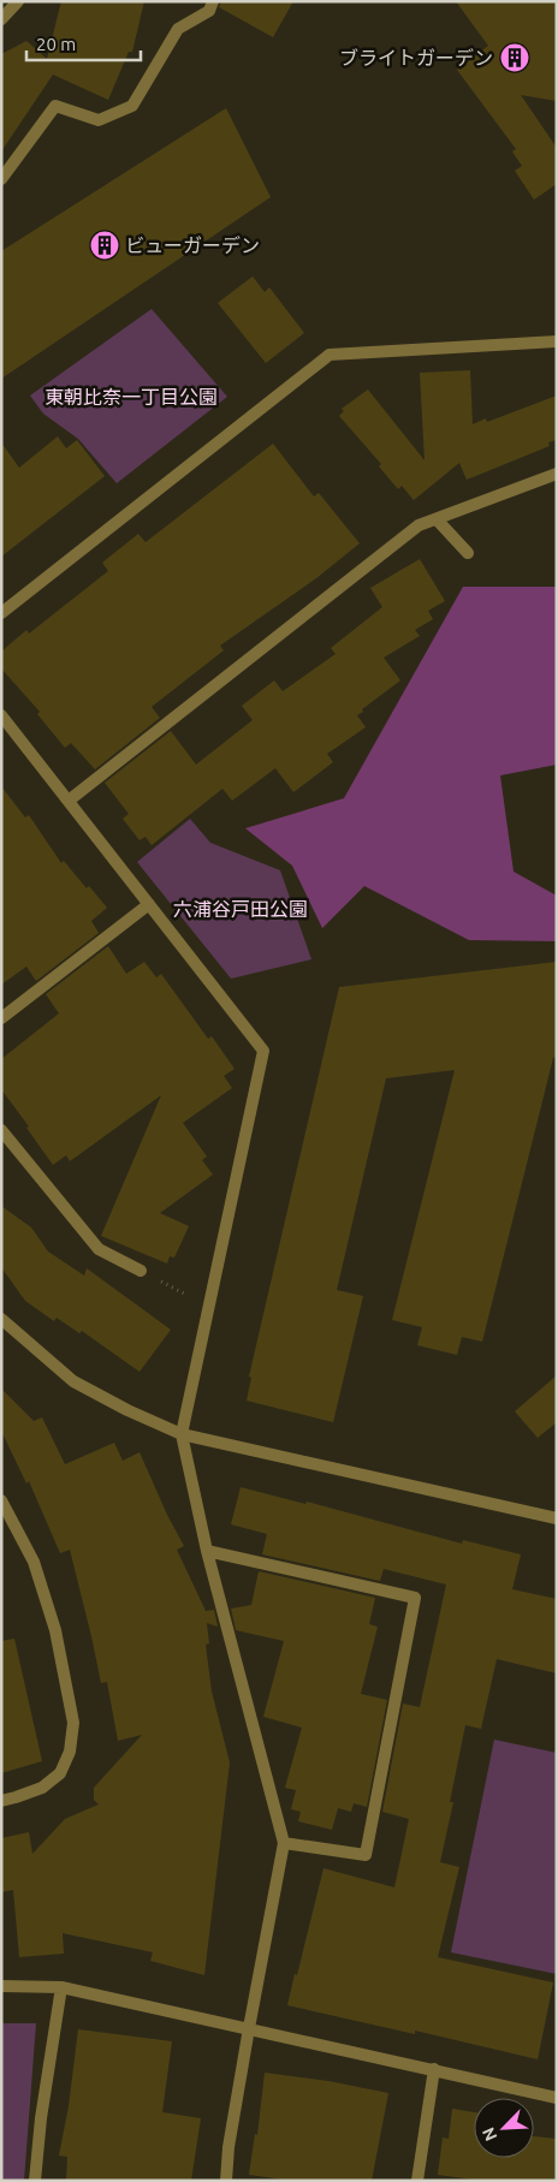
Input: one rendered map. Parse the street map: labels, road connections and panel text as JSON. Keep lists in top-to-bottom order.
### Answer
{
  "parks": ["東朝比奈一丁目公園", "六浦谷戸田公園"],
  "places": {
    "building": ["ブライトガーデン", "ビューガーデン"]
  },
  "scale_bar": "20 m",
  "north": "bottom left"
}
